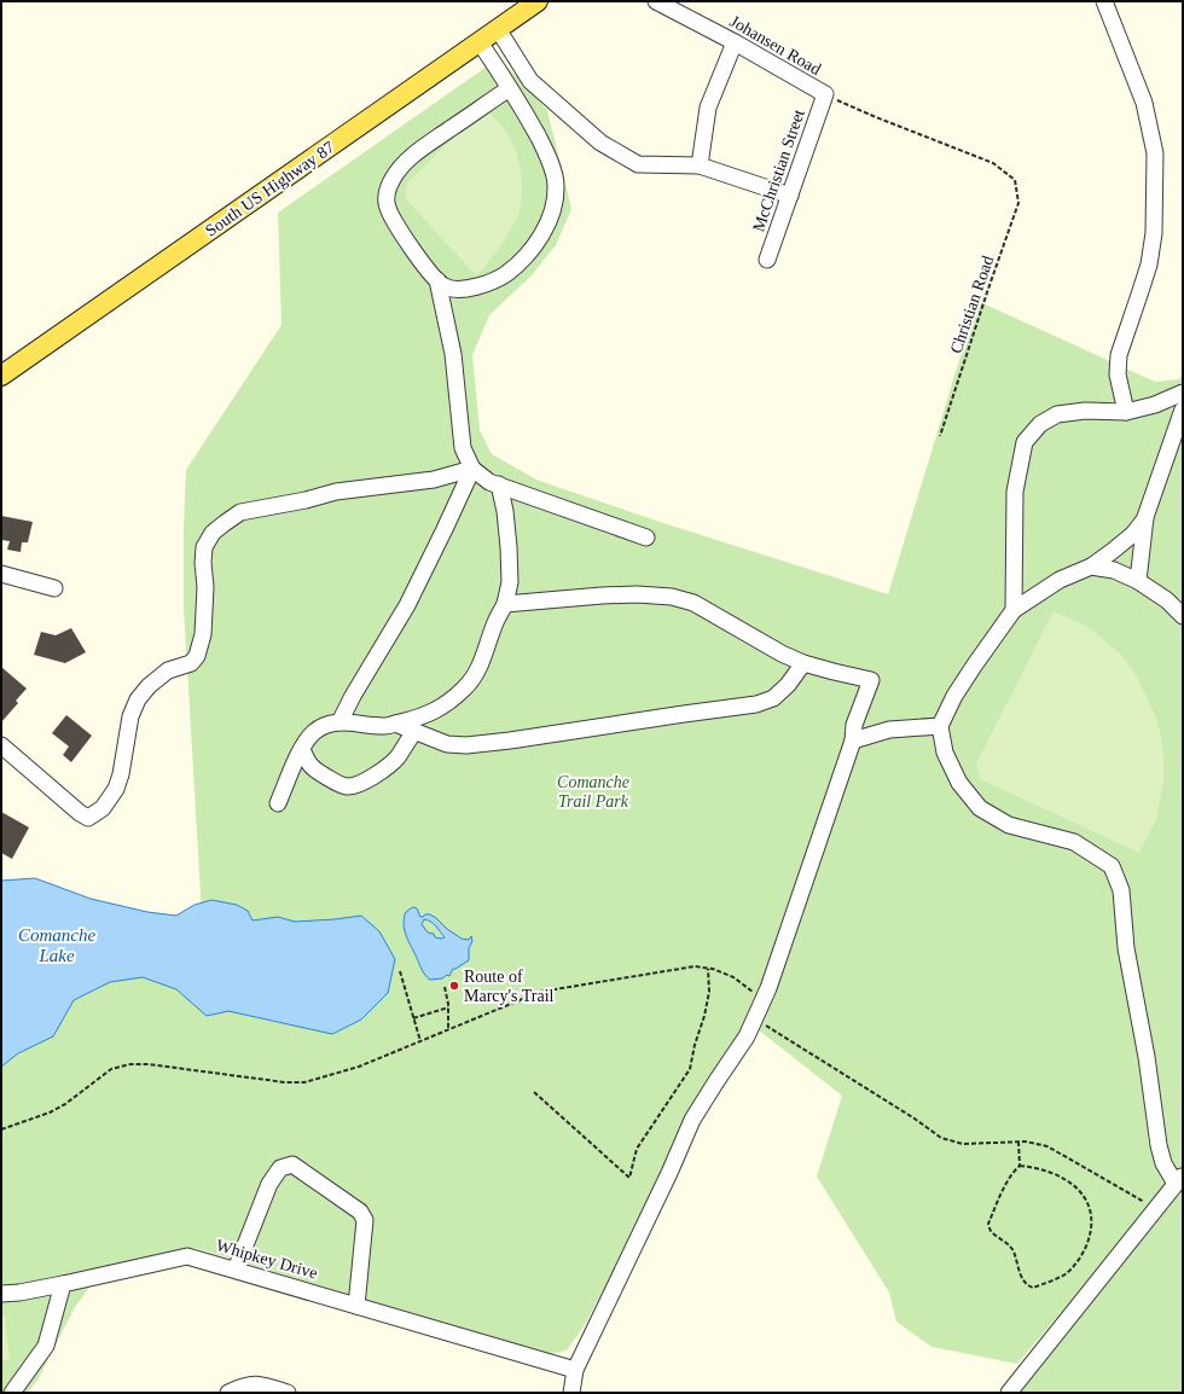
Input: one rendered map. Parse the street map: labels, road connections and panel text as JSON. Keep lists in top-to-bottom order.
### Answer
{
  "streets": {
    "main road": ["South US Highway 87"],
    "street": ["Johansen Road", "McChristian Street", "Whipkey Drive"],
    "path": ["Christian Road"]
  },
  "crossings": [
    ["Johansen Road", "McChristian Street"],
    ["Johansen Road", "Christian Road"],
    ["McChristian Street", "Christian Road"]
  ],
  "water": ["Comanche Lake"],
  "parks": ["Comanche Trail Park"],
  "places": ["Route of Marcy's Trail"]
}
